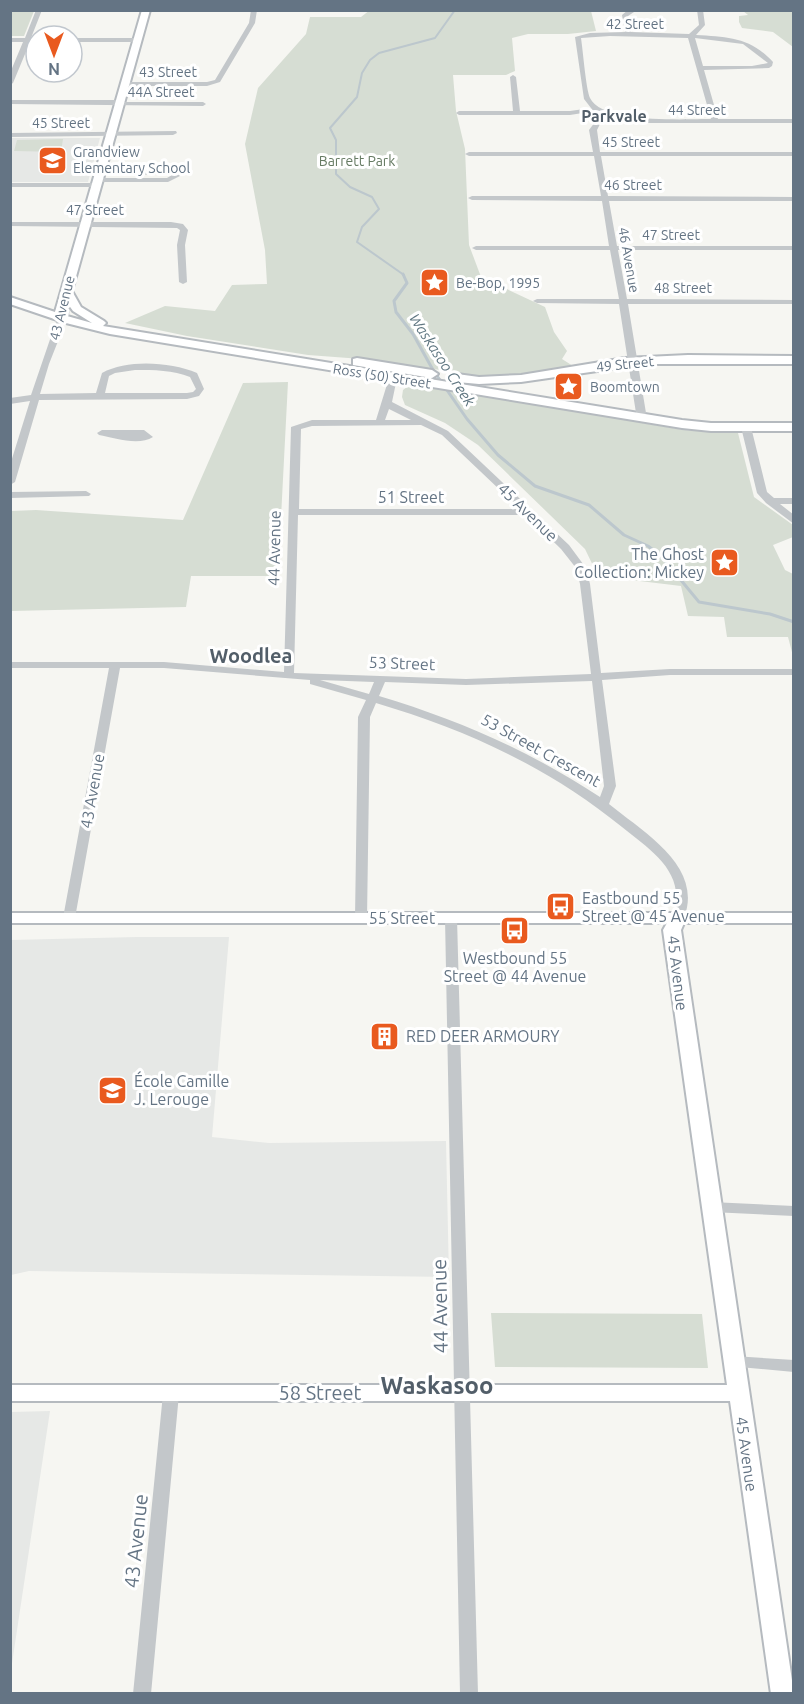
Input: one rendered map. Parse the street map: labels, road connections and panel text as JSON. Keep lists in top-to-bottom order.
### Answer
{
  "streets": {
    "street": [
      "42 Street",
      "43 Street",
      "44A Street",
      "44 Street",
      "45 Street",
      "46 Street",
      "47 Street",
      "46 Avenue",
      "48 Street",
      "43 Avenue",
      "49 Street",
      "Ross (50) Street",
      "51 Street",
      "45 Avenue",
      "44 Avenue",
      "53 Street",
      "53 Street Crescent",
      "55 Street",
      "58 Street"
    ]
  },
  "crossings": [
    ["42 Street", "44 Street"],
    ["43 Street", "43 Avenue"],
    ["44A Street", "43 Avenue"],
    ["44 Street", "46 Avenue"],
    ["45 Street", "46 Avenue"],
    ["45 Street", "43 Avenue"],
    ["46 Street", "46 Avenue"],
    ["47 Street", "46 Avenue"],
    ["47 Street", "43 Avenue"],
    ["46 Avenue", "48 Street"],
    ["46 Avenue", "49 Street"],
    ["46 Avenue", "Ross (50) Street"],
    ["43 Avenue", "Ross (50) Street"],
    ["43 Avenue", "53 Street"],
    ["43 Avenue", "55 Street"],
    ["43 Avenue", "58 Street"],
    ["49 Street", "Ross (50) Street"],
    ["51 Street", "45 Avenue"],
    ["51 Street", "44 Avenue"],
    ["45 Avenue", "53 Street"],
    ["45 Avenue", "53 Street Crescent"],
    ["45 Avenue", "55 Street"],
    ["45 Avenue", "58 Street"],
    ["44 Avenue", "53 Street"],
    ["44 Avenue", "53 Street Crescent"],
    ["44 Avenue", "55 Street"],
    ["44 Avenue", "58 Street"],
    ["53 Street", "53 Street Crescent"]
  ],
  "districts": ["Parkvale", "Woodlea", "Waskasoo"],
  "water": ["Waskasoo Creek"],
  "parks": ["Barrett Park"],
  "places": {
    "school or university": ["Grandview Elementary School", "École Camille J. Lerouge"],
    "place": ["Be-Bop, 1995", "Boomtown", "The Ghost Collection: Mickey"],
    "bus stop": ["Eastbound 55 Street @ 45 Avenue", "Westbound 55 Street @ 44 Avenue"],
    "building": ["RED DEER ARMOURY"]
  },
  "north": "bottom"
}
